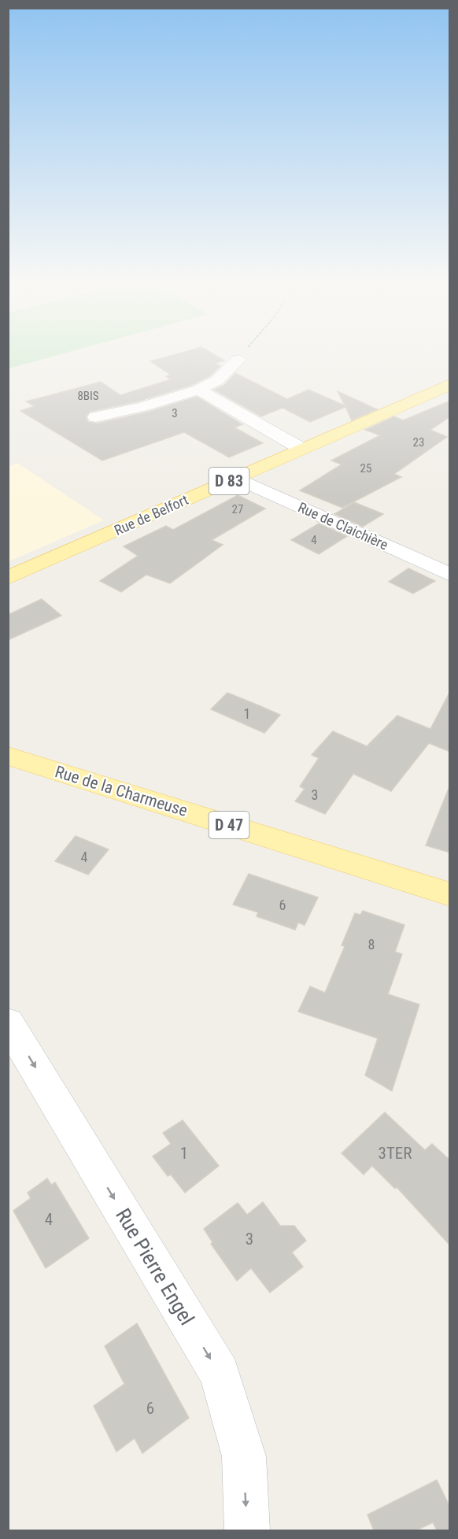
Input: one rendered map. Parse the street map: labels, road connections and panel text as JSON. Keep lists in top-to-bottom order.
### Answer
{
  "streets": {
    "main road": [
      "D 83",
      "Rue de Belfort",
      "Rue de la Charmeuse",
      "D 47"
    ],
    "street": ["Rue de Claichière", "Rue Pierre Engel"]
  },
  "crossings": [
    ["Rue de Belfort", "Rue de Claichière"]
  ],
  "one_way": ["Rue Pierre Engel"],
  "house_numbers": [
    "8BIS",
    "3",
    "23",
    "25",
    "27",
    "4",
    "1",
    "3",
    "4",
    "6",
    "8",
    "1",
    "3TER",
    "4",
    "3",
    "6"
  ]
}
